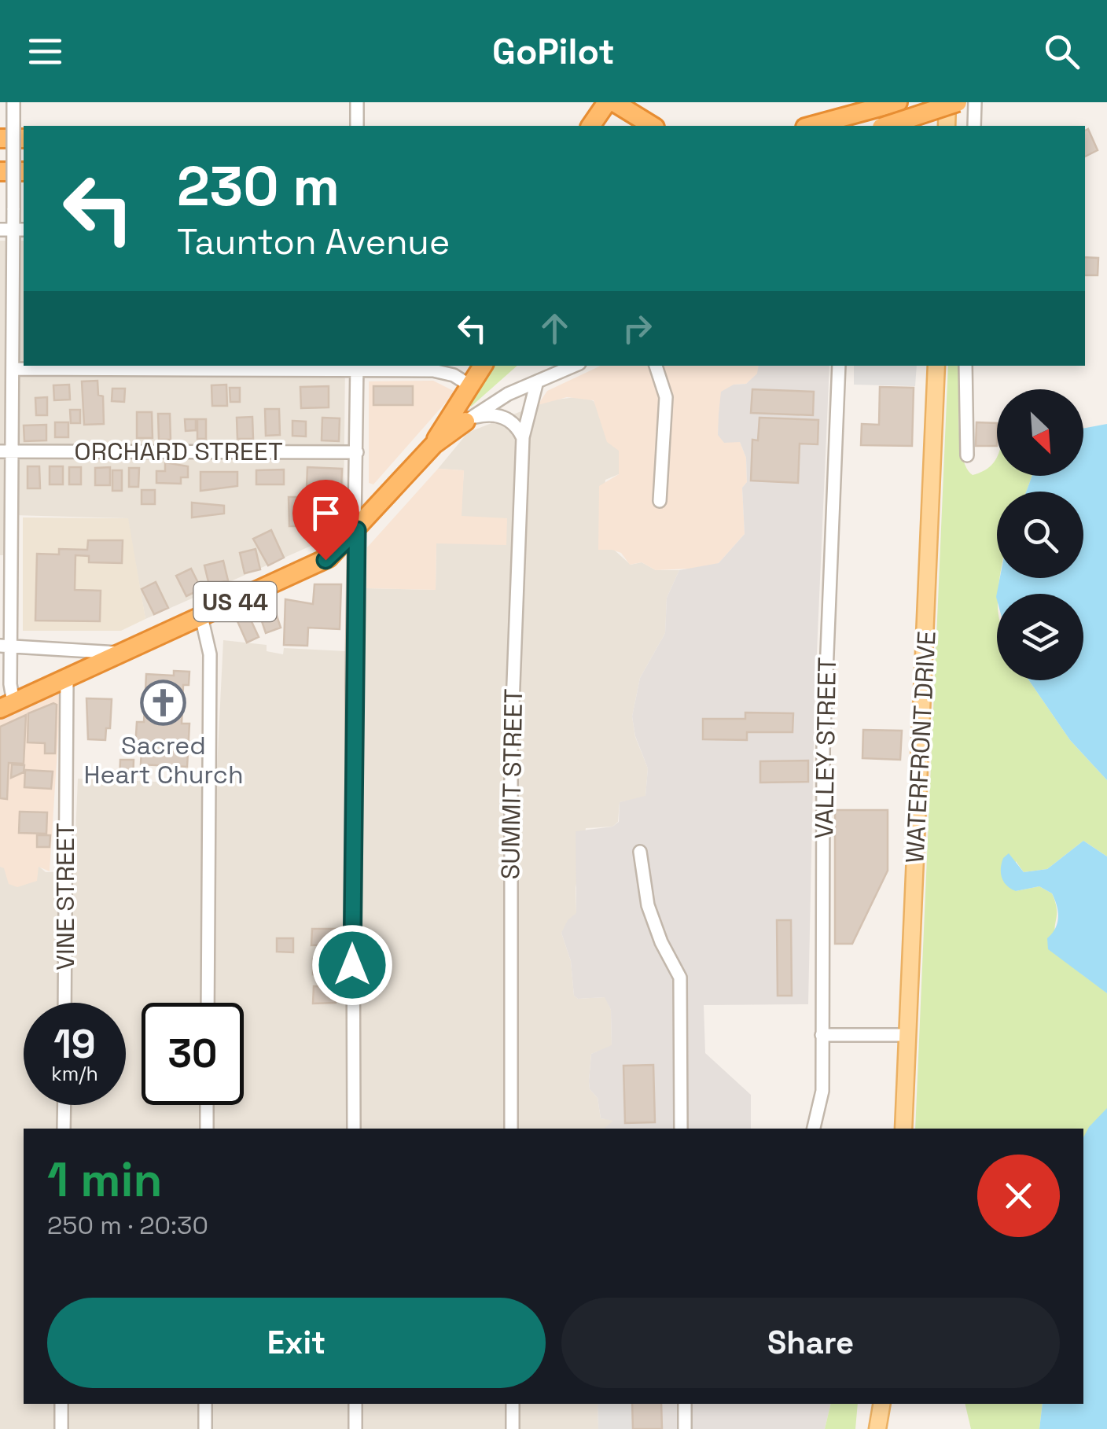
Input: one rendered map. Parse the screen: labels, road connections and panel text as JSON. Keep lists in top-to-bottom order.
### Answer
{
  "streets": {
    "highway": ["US 44"],
    "main road": ["WATERFRONT DRIVE"],
    "street": [
      "ORCHARD STREET",
      "VALLEY STREET",
      "SUMMIT STREET",
      "VINE STREET"
    ]
  },
  "crossings": [
    ["US 44", "VINE STREET"]
  ],
  "places": {
    "church": ["Sacred Heart Church"]
  },
  "north": "bottom right",
  "page": {
    "header": "GoPilot",
    "turn": ["230 m", "Taunton Avenue"],
    "speed": "19 km/h",
    "limit": "30",
    "heading": ["1 min", "250 m · 20:30"],
    "buttons": ["Exit", "Share"]
  }
}
